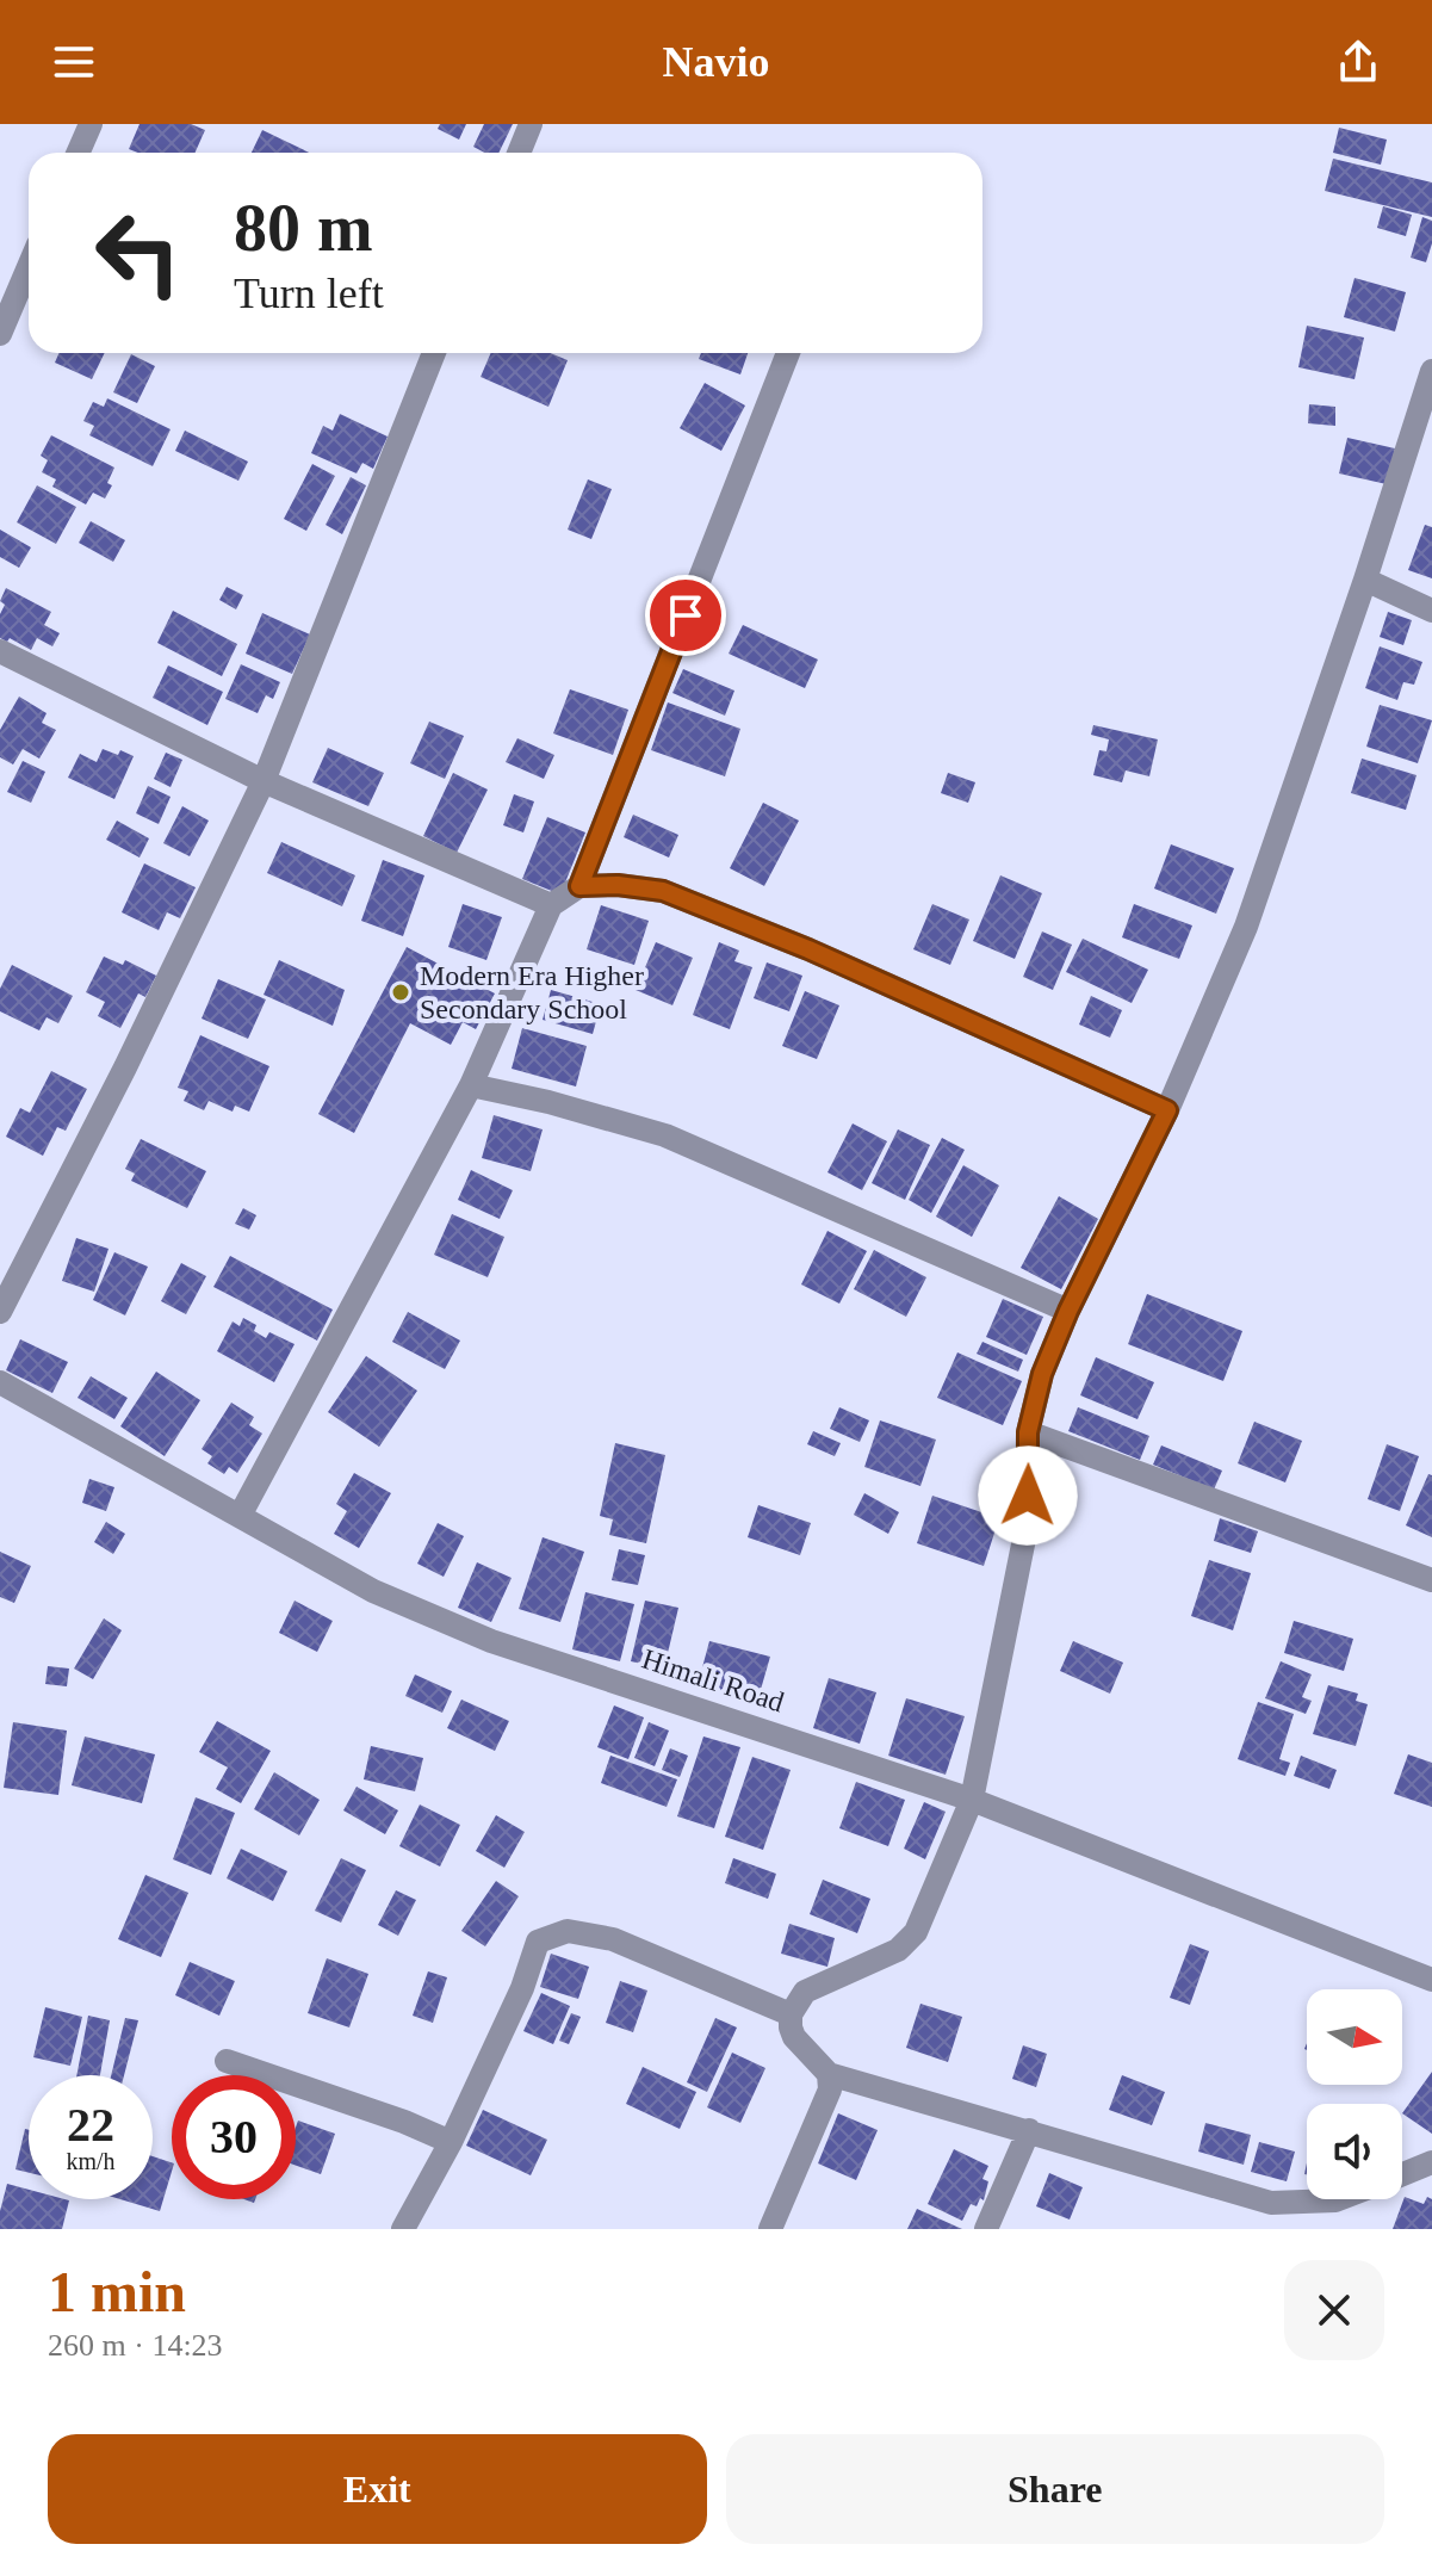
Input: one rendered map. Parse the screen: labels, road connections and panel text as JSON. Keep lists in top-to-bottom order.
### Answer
{
  "streets": {
    "street": ["Himali Road"]
  },
  "places": ["Modern Era Higher Secondary School"],
  "north": "right",
  "page": {
    "header": "Navio",
    "turn": ["80 m", "Turn left"],
    "speed": "22 km/h",
    "limit": "30",
    "heading": ["1 min", "260 m · 14:23"],
    "buttons": ["Exit", "Share"]
  }
}
